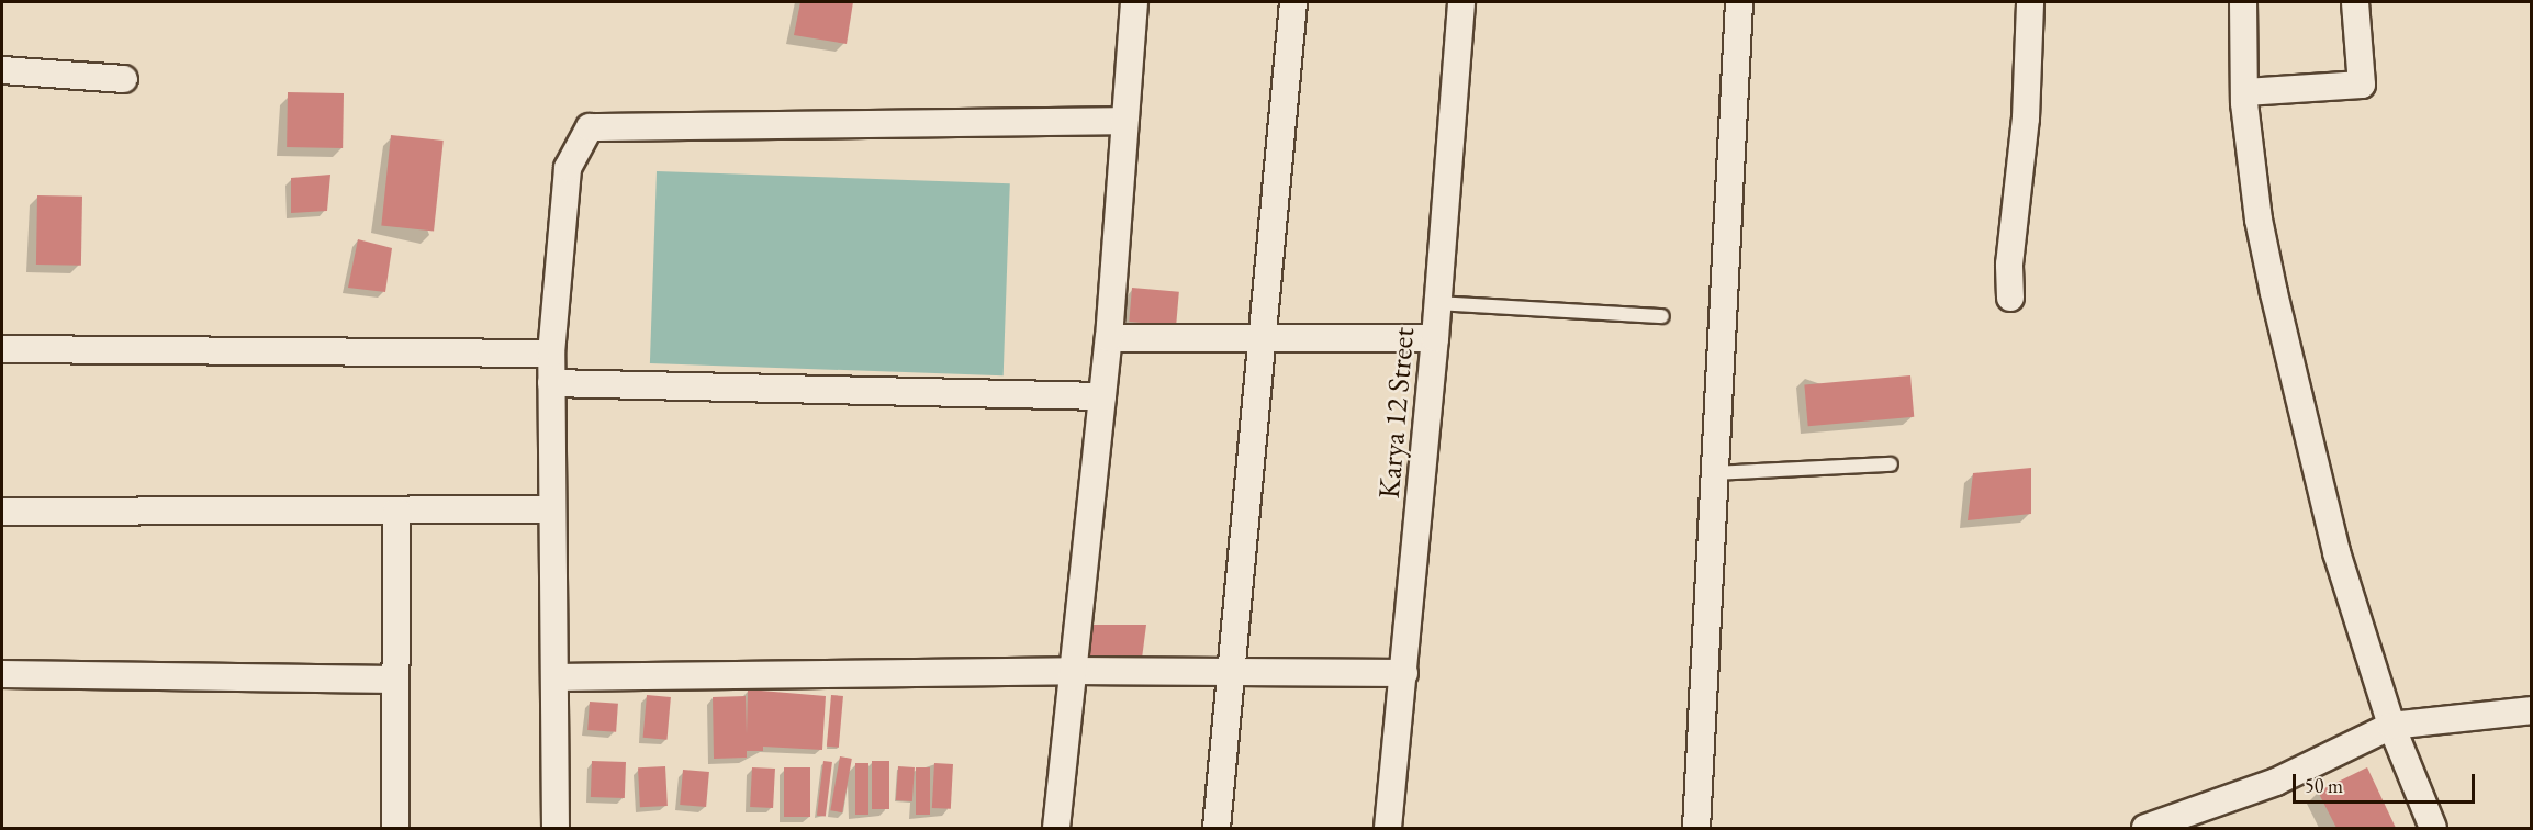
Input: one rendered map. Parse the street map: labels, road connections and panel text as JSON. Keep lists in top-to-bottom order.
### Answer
{
  "streets": {
    "street": ["Karya 12 Street"]
  },
  "scale_bar": "50 m"
}
